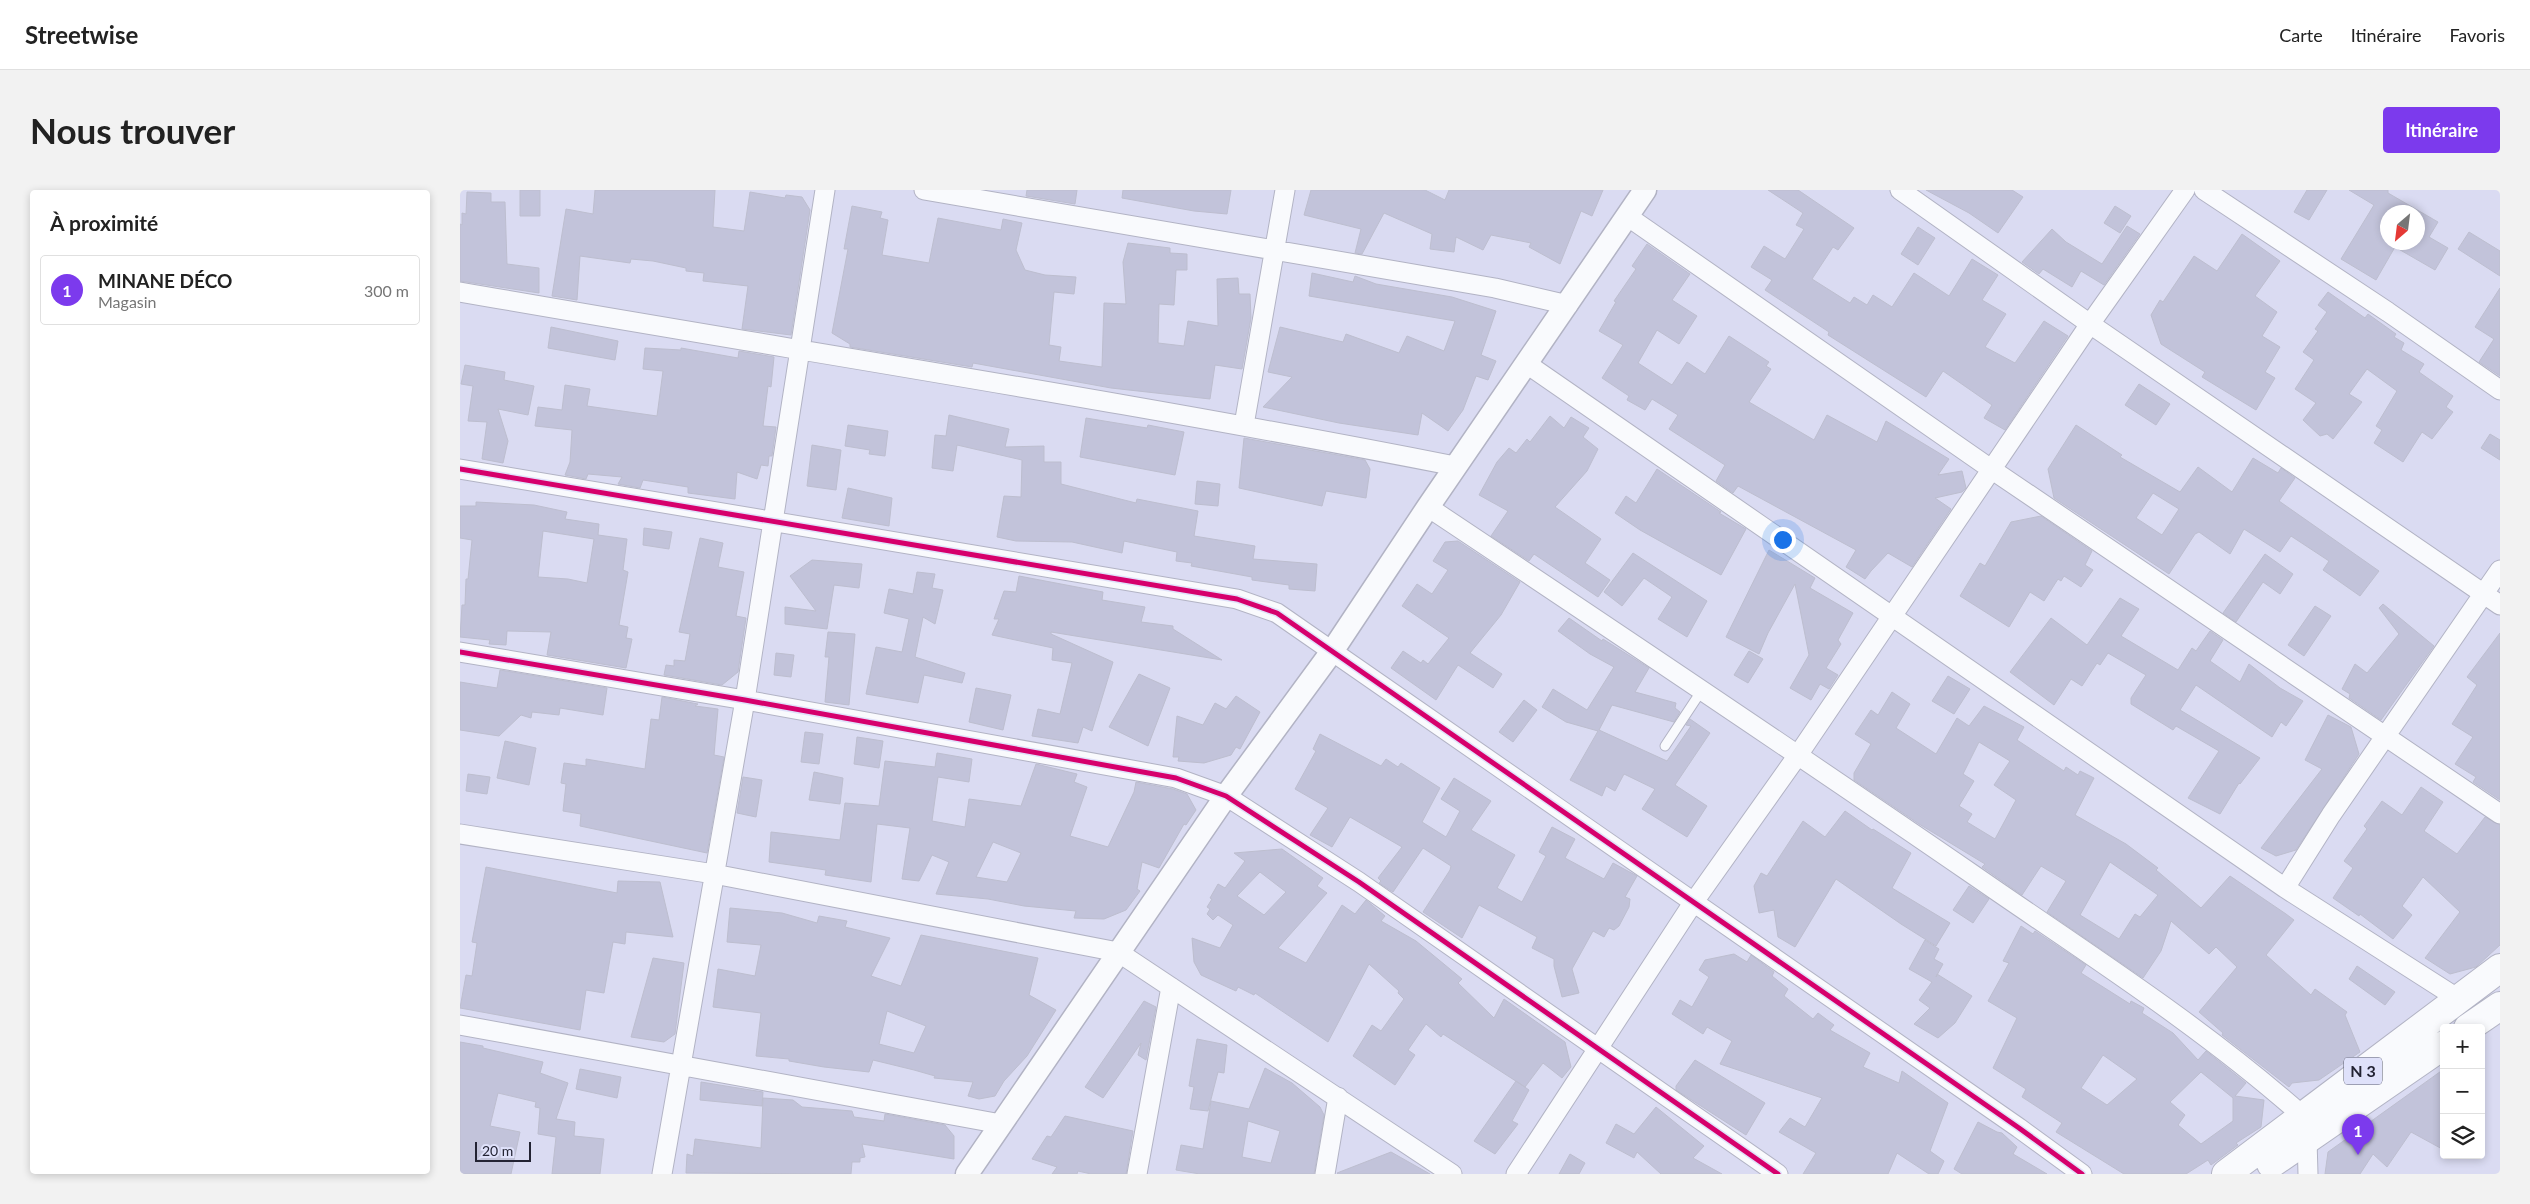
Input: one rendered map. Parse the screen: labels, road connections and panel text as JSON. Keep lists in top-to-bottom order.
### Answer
{
  "streets": {
    "main road": ["N 3"]
  },
  "scale_bar": "20 m",
  "north": "bottom left",
  "page": {
    "header": "Streetwise",
    "nav": ["Carte", "Itinéraire", "Favoris"],
    "buttons": "Itinéraire",
    "title": "Nous trouver",
    "heading": "À proximité",
    "list": [
      {
        "mark": "1",
        "name": "MINANE DÉCO",
        "note": "Magasin",
        "value": "300 m"
      }
    ],
    "map_buttons": ["+", "−"],
    "pins": "1",
    "scale": "20 m"
  }
}
